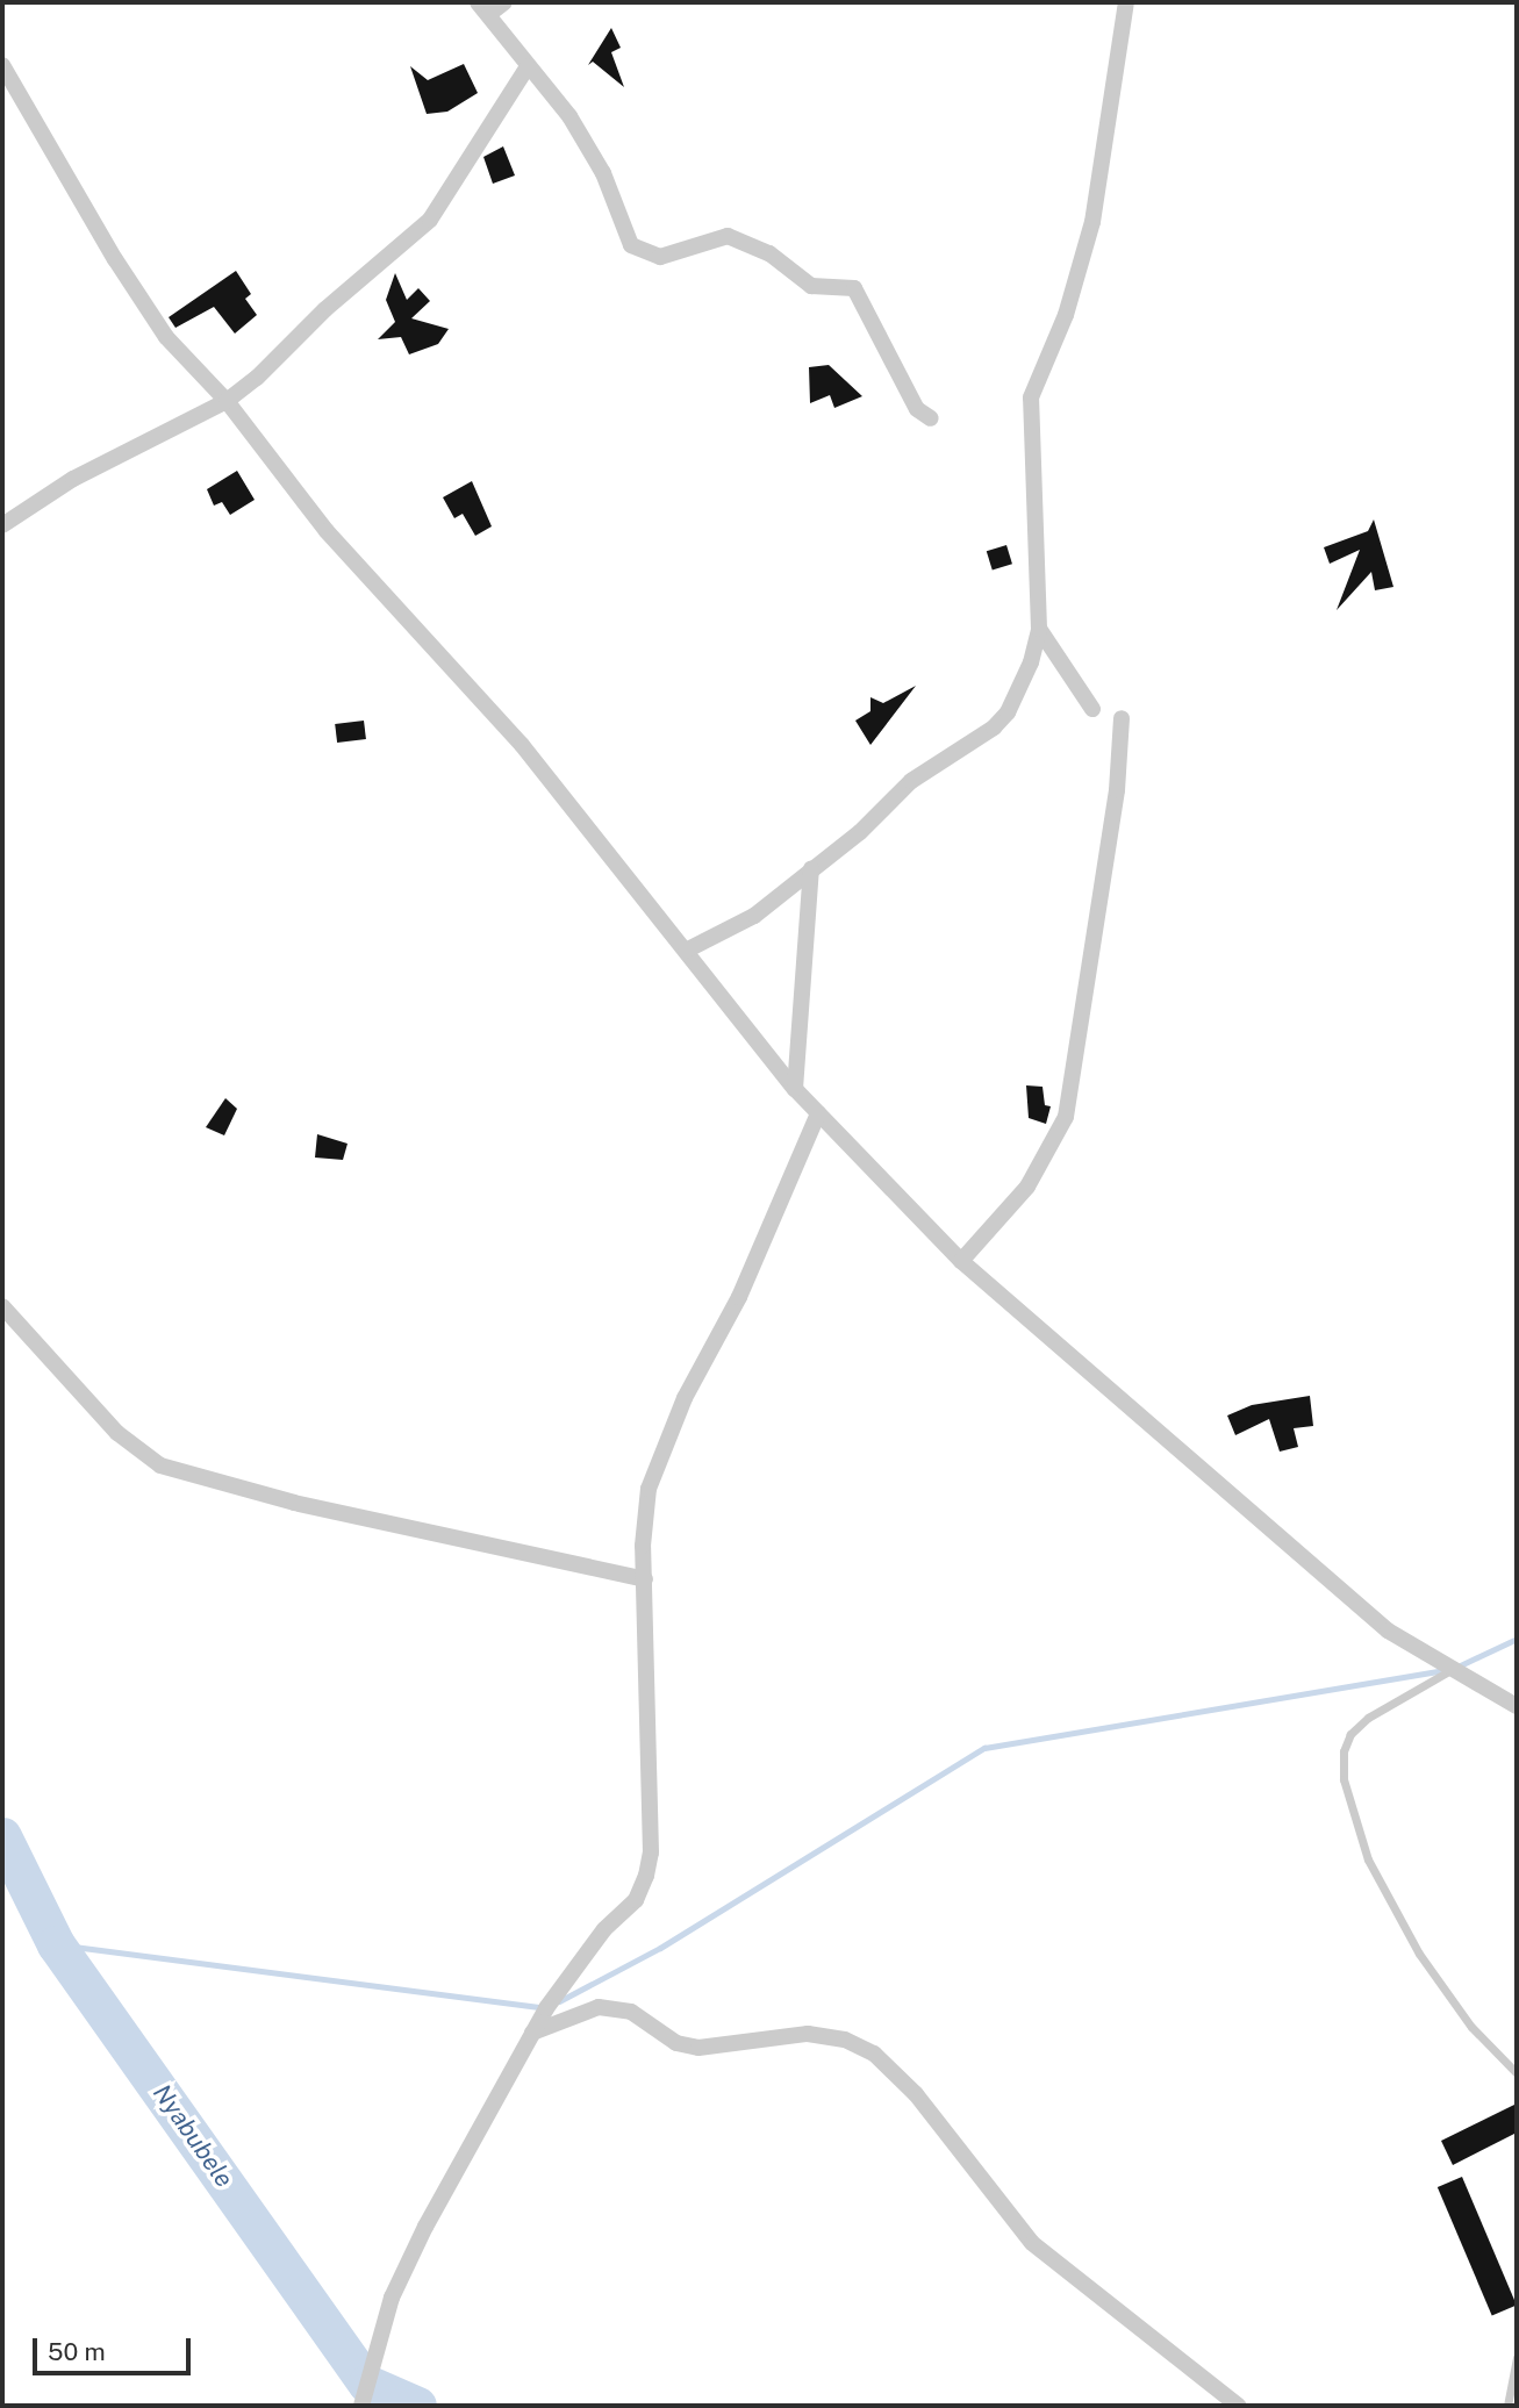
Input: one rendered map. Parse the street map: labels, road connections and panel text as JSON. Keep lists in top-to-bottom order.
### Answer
{
  "water": ["Nyabubele"],
  "scale_bar": "50 m"
}
